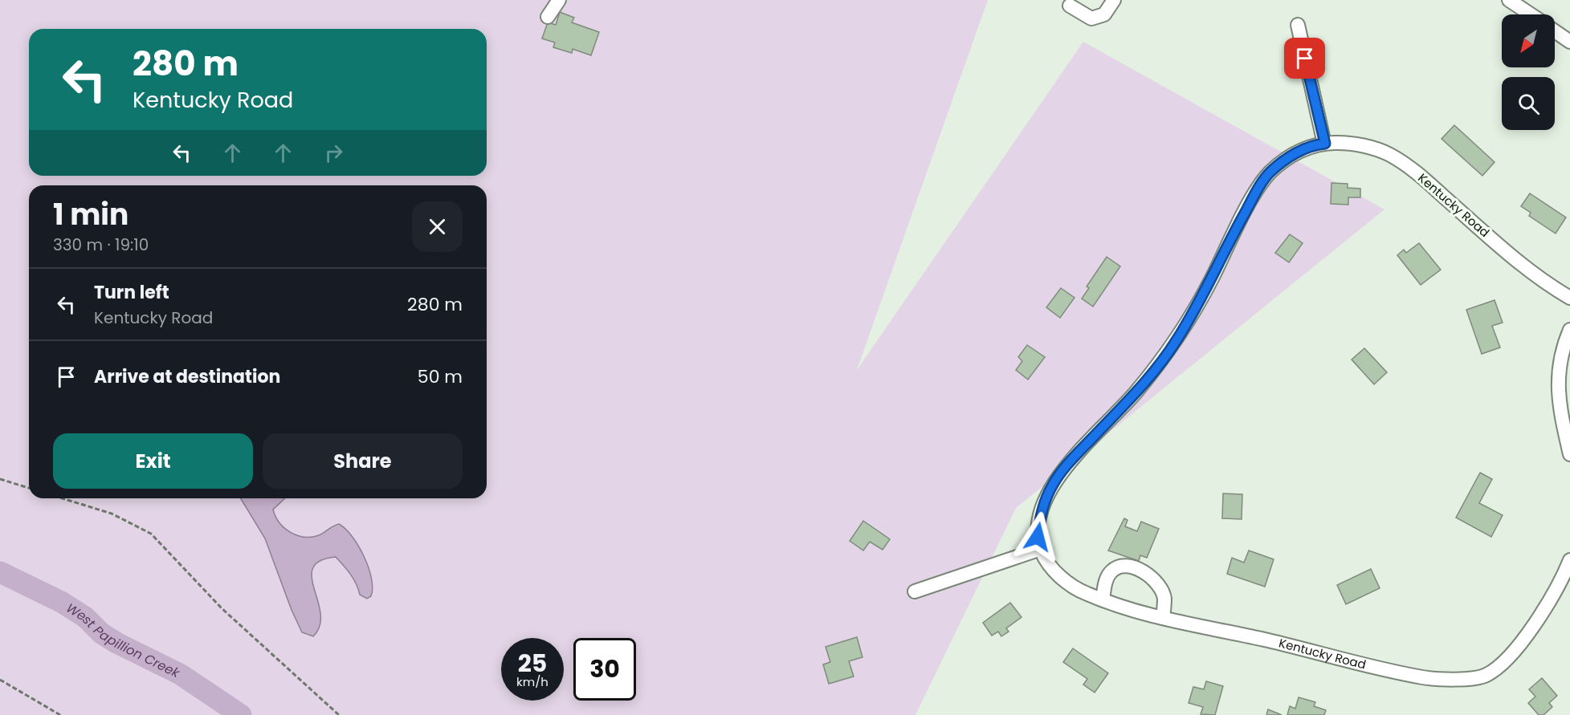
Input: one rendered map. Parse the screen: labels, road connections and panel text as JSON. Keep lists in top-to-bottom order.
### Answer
{
  "streets": {
    "street": ["Kentucky Road"]
  },
  "water": ["West Papillion Creek"],
  "north": "bottom left",
  "page": {
    "turn": ["280 m", "Kentucky Road"],
    "heading": ["1 min", "330 m · 19:10"],
    "list": [
      {
        "name": "Turn left",
        "note": "Kentucky Road",
        "value": "280 m"
      },
      {
        "name": "Arrive at destination",
        "value": "50 m"
      }
    ],
    "buttons": ["Exit", "Share"],
    "speed": "25 km/h",
    "limit": "30"
  }
}
